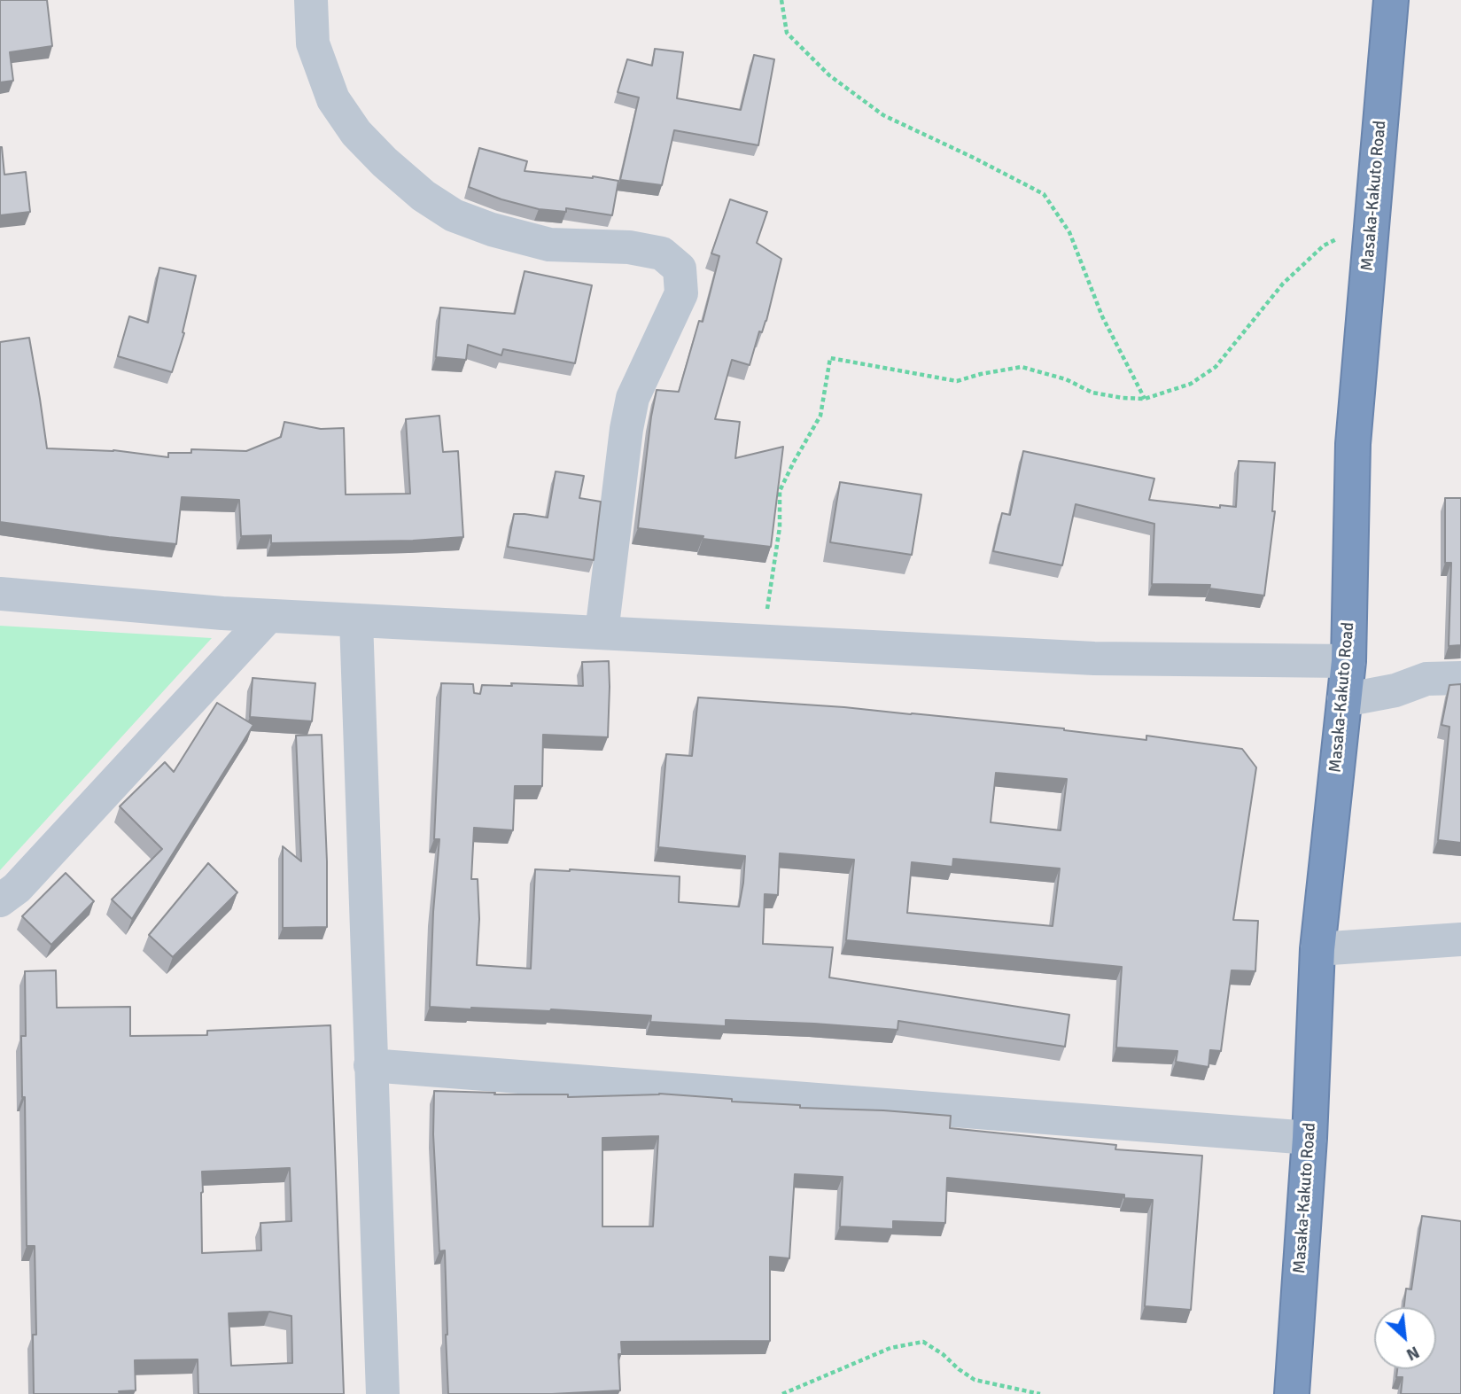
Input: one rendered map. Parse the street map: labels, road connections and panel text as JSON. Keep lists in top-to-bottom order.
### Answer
{
  "streets": {
    "highway": ["Masaka-Kakuto Road"]
  },
  "north": "bottom right"
}
